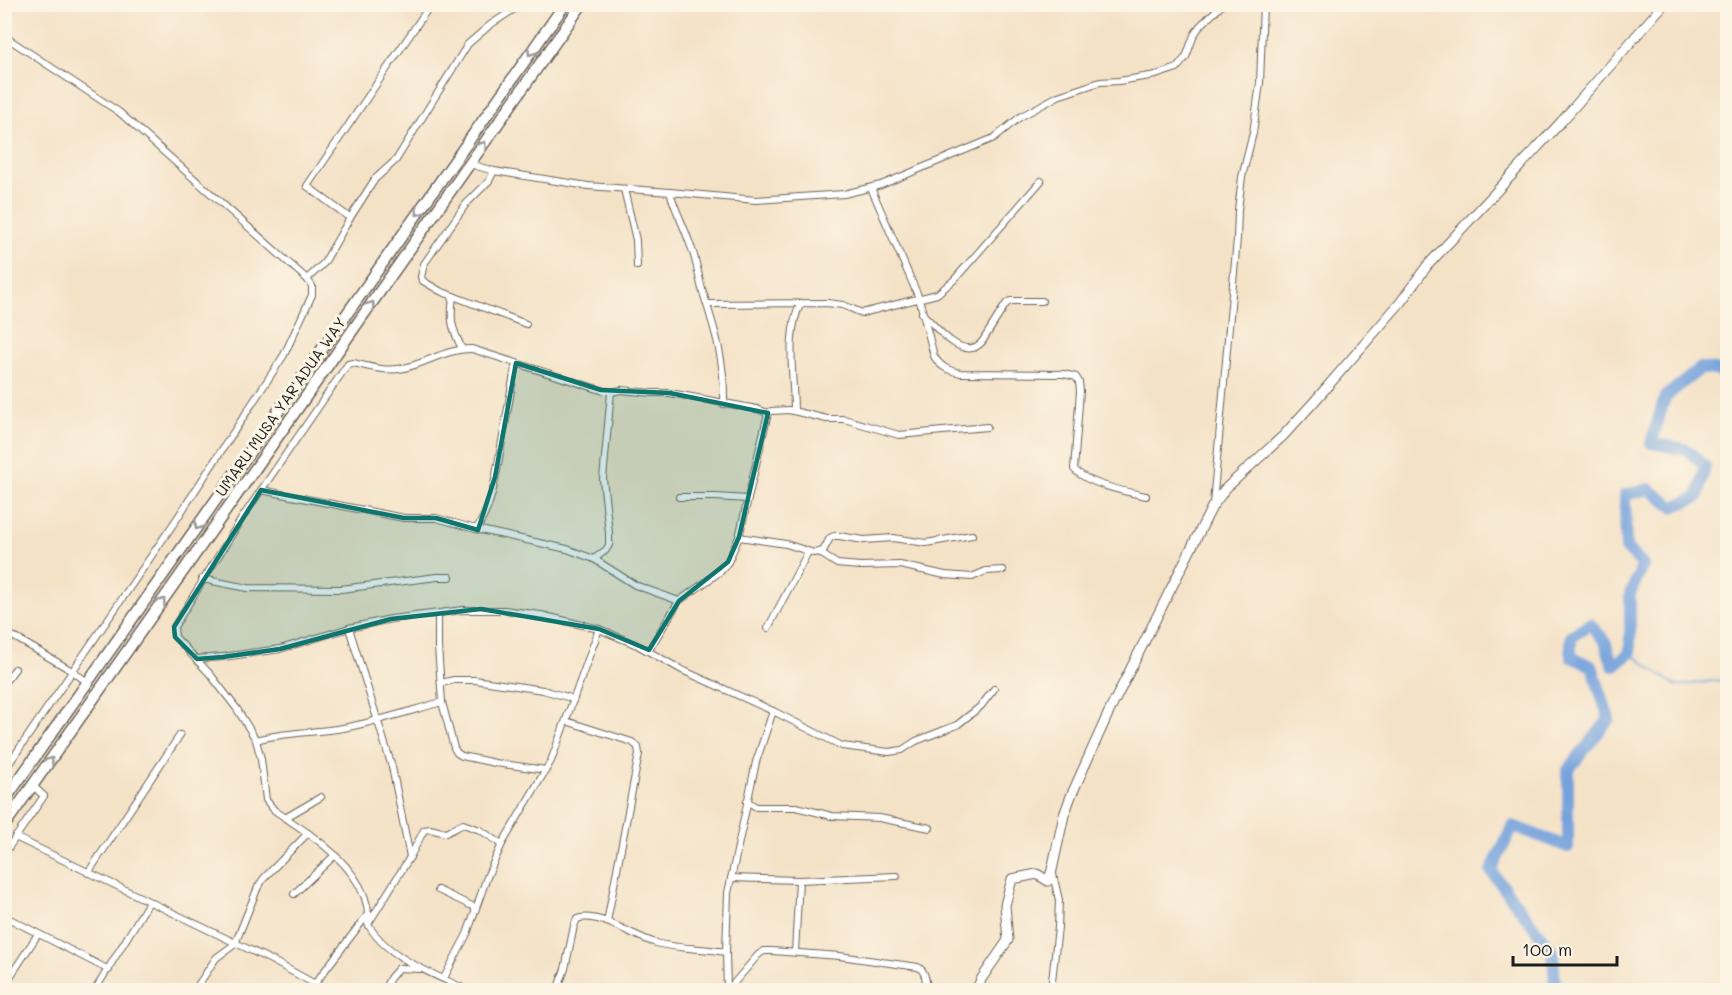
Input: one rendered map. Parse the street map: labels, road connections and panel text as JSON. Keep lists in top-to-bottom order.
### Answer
{
  "streets": {
    "main road": ["UMARU MUSA YAR'ADUA WAY"]
  },
  "scale_bar": "100 m"
}
